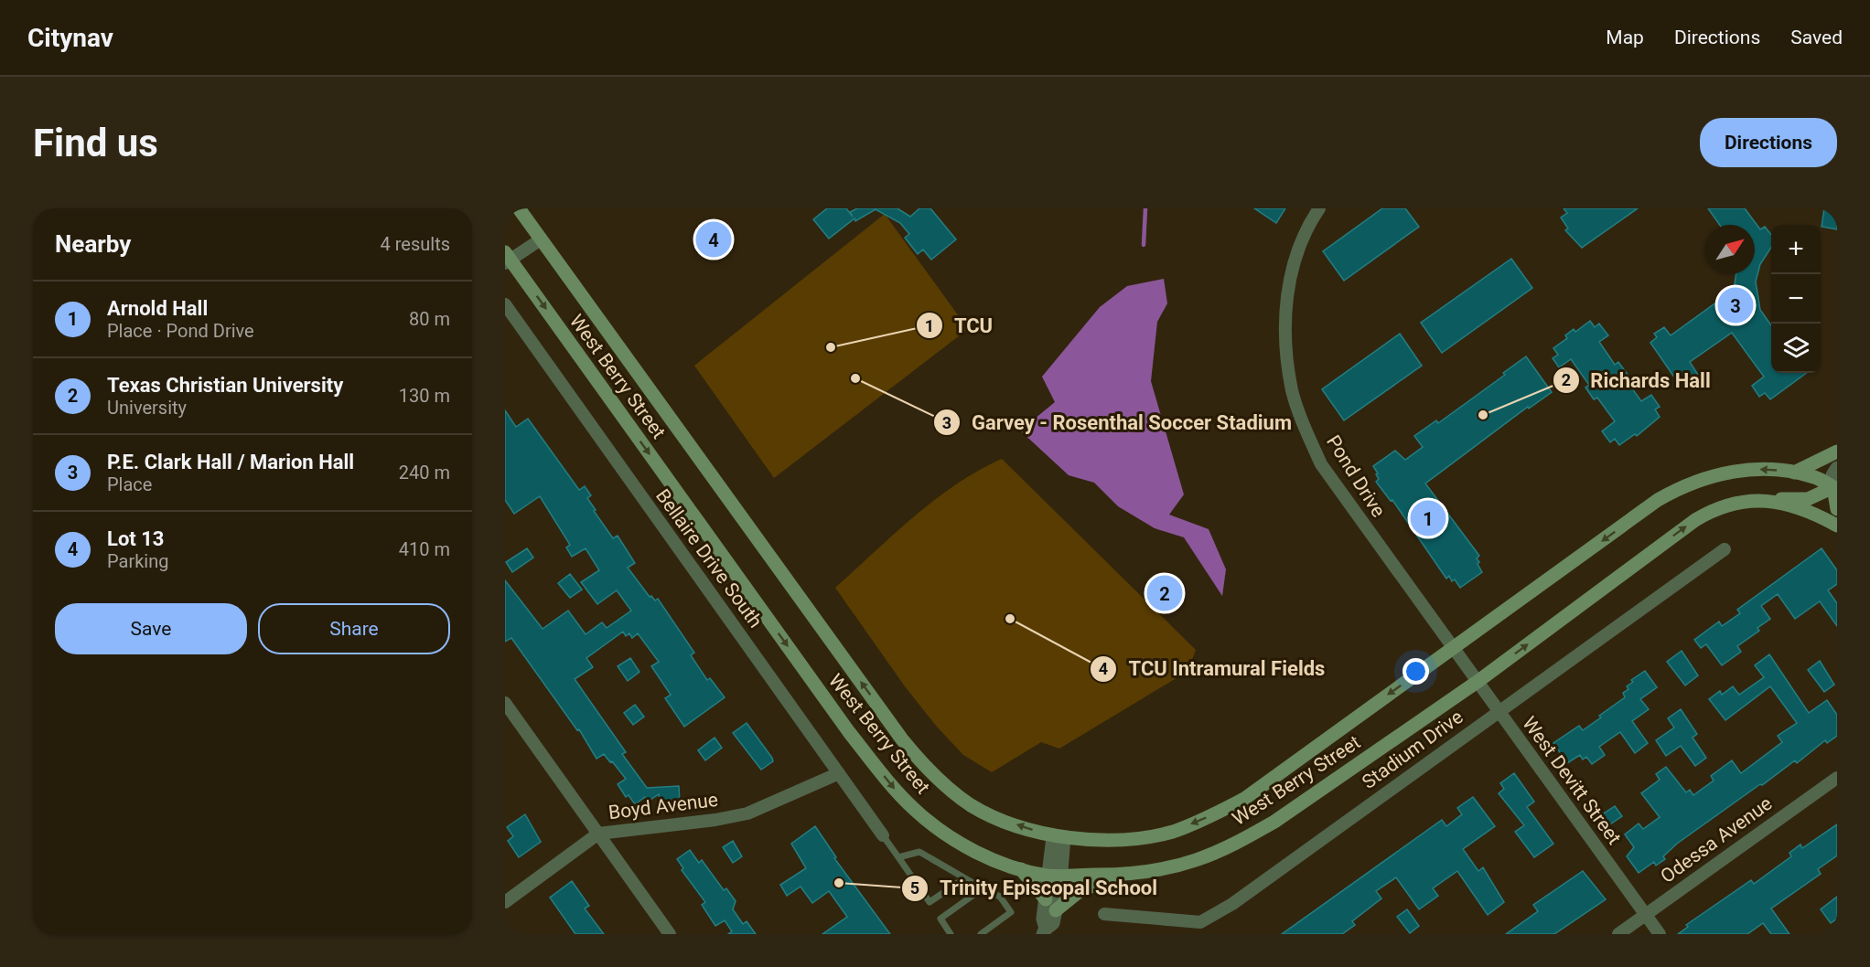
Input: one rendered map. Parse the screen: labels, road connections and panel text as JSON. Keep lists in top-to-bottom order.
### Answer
{
  "streets": {
    "main road": ["West Berry Street"],
    "street": [
      "Pond Drive",
      "Bellaire Drive South",
      "Stadium Drive",
      "West Devitt Street",
      "Boyd Avenue",
      "Odessa Avenue"
    ]
  },
  "crossings": [
    ["West Berry Street", "Pond Drive"],
    ["West Berry Street", "West Devitt Street"],
    ["Pond Drive", "West Devitt Street"],
    ["Bellaire Drive South", "Boyd Avenue"],
    ["Stadium Drive", "West Devitt Street"],
    ["West Devitt Street", "Odessa Avenue"]
  ],
  "places": [
    "TCU",
    "Garvey - Rosenthal Soccer Stadium",
    "Richards Hall",
    "TCU Intramural Fields",
    "Trinity Episcopal School"
  ],
  "north": "top right",
  "page": {
    "header": "Citynav",
    "nav": ["Map", "Directions", "Saved"],
    "buttons": [
      "Directions",
      ["Save", "Share"]
    ],
    "title": "Find us",
    "heading": ["Nearby", "4 results"],
    "pins": [
      "4",
      "3",
      "1",
      "2"
    ],
    "map_buttons": ["+", "−"],
    "list": [
      {
        "mark": "1",
        "name": "Arnold Hall",
        "note": "Place · Pond Drive",
        "value": "80 m"
      },
      {
        "mark": "2",
        "name": "Texas Christian University",
        "note": "University",
        "value": "130 m"
      },
      {
        "mark": "3",
        "name": "P.E. Clark Hall / Marion Hall",
        "note": "Place",
        "value": "240 m"
      },
      {
        "mark": "4",
        "name": "Lot 13",
        "note": "Parking",
        "value": "410 m"
      }
    ]
  }
}
